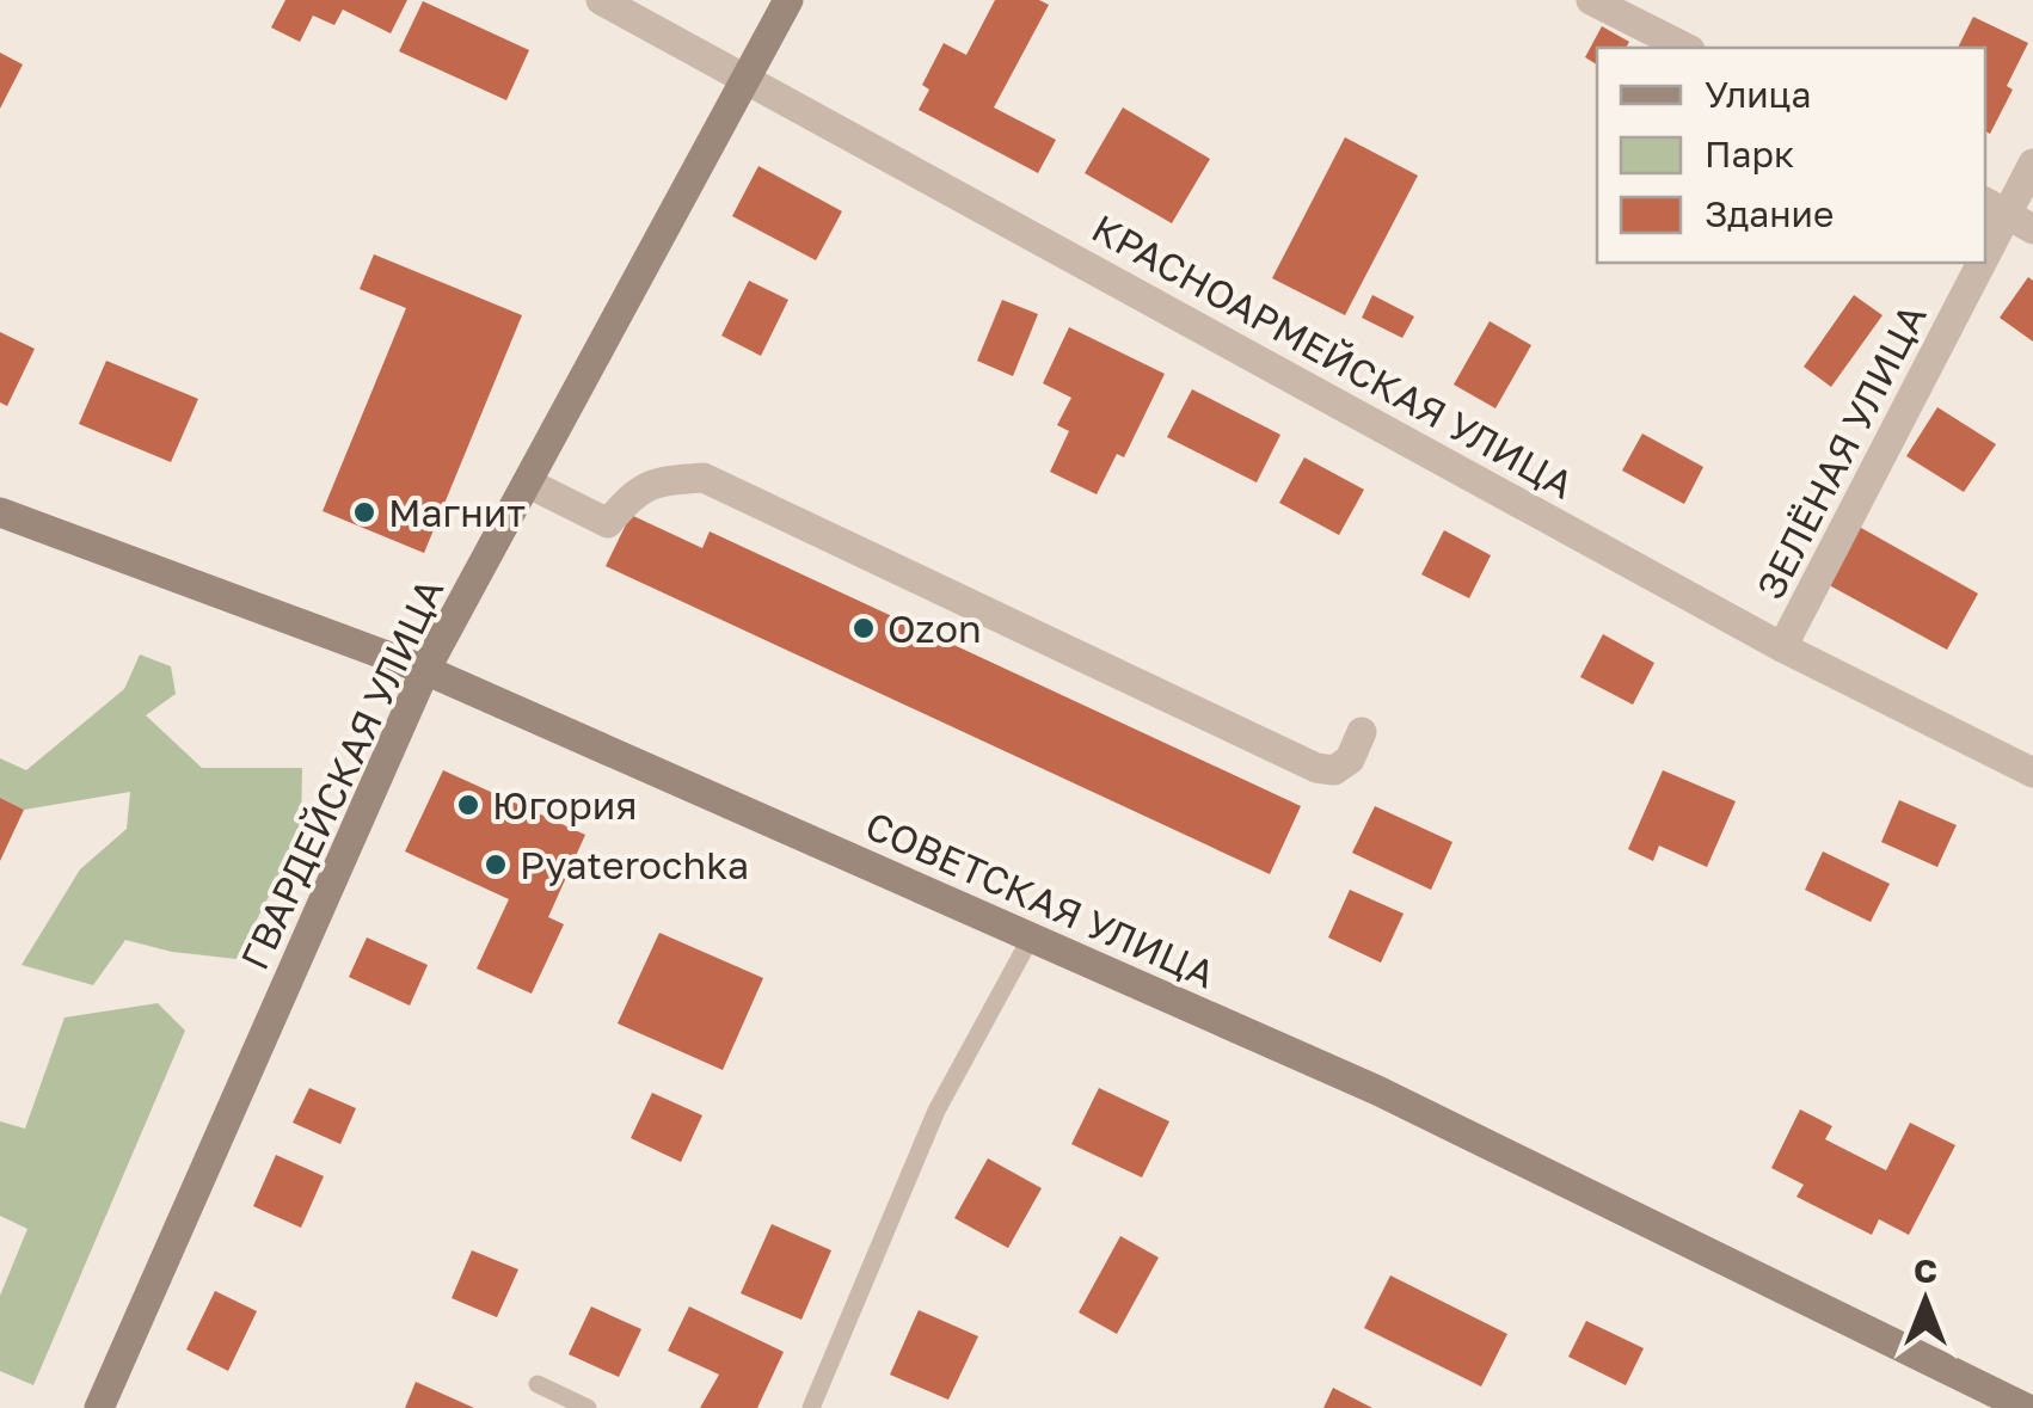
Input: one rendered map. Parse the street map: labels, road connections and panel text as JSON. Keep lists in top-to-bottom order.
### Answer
{
  "streets": {
    "main road": ["ГВАРДЕЙСКАЯ УЛИЦА", "СОВЕТСКАЯ УЛИЦА"],
    "street": ["КРАСНОАРМЕЙСКАЯ УЛИЦА", "ЗЕЛЁНАЯ УЛИЦА"]
  },
  "crossings": [
    ["КРАСНОАРМЕЙСКАЯ УЛИЦА", "ЗЕЛЁНАЯ УЛИЦА"],
    ["КРАСНОАРМЕЙСКАЯ УЛИЦА", "ГВАРДЕЙСКАЯ УЛИЦА"],
    ["ГВАРДЕЙСКАЯ УЛИЦА", "СОВЕТСКАЯ УЛИЦА"]
  ],
  "places": [
    "Магнит",
    "Ozon",
    "Югория",
    "Pyaterochka"
  ],
  "legend": ["Улица", "Парк", "Здание"],
  "north": "top"
}
